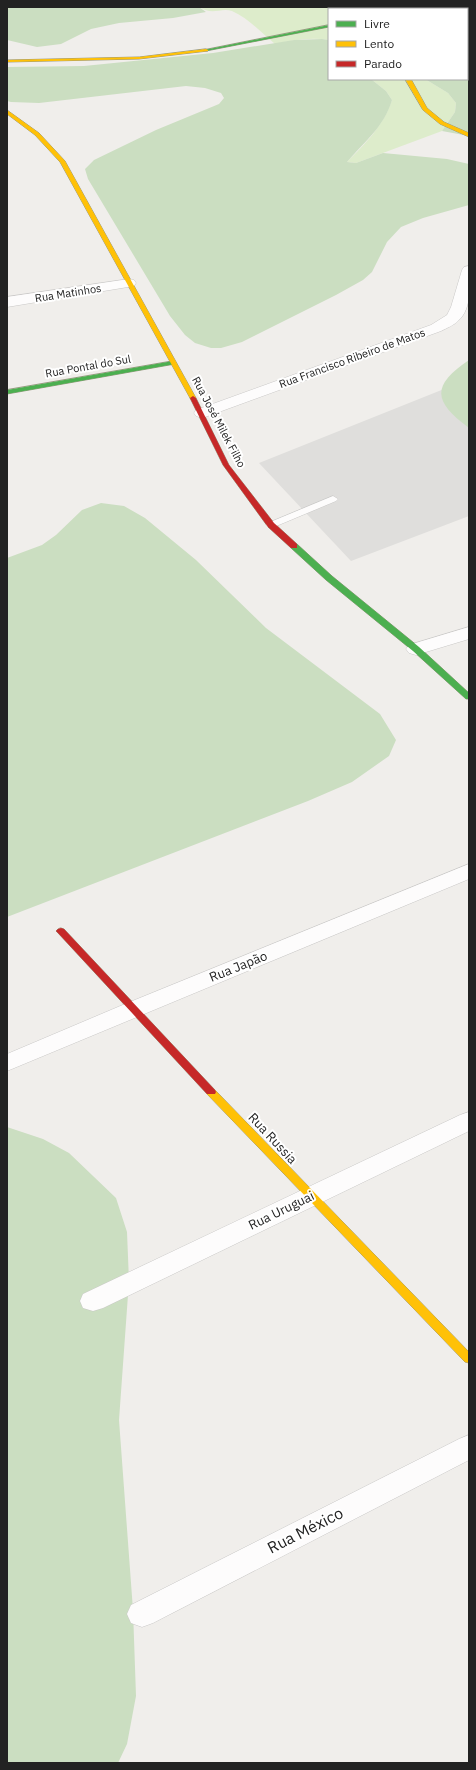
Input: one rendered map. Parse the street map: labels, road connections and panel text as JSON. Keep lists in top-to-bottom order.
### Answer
{
  "streets": {
    "main road": ["Rua Pontal do Sul", "Rua José Milek Filho", "Rua Russia"],
    "street": [
      "Rua Matinhos",
      "Rua Francisco Ribeiro de Matos",
      "Rua Japão",
      "Rua Uruguai",
      "Rua México"
    ]
  },
  "crossings": [
    ["Rua Matinhos", "Rua José Milek Filho"],
    ["Rua Francisco Ribeiro de Matos", "Rua José Milek Filho"],
    ["Rua Pontal do Sul", "Rua José Milek Filho"],
    ["Rua Japão", "Rua Russia"],
    ["Rua Russia", "Rua Uruguai"]
  ],
  "legend": ["Livre", "Lento", "Parado"]
}
